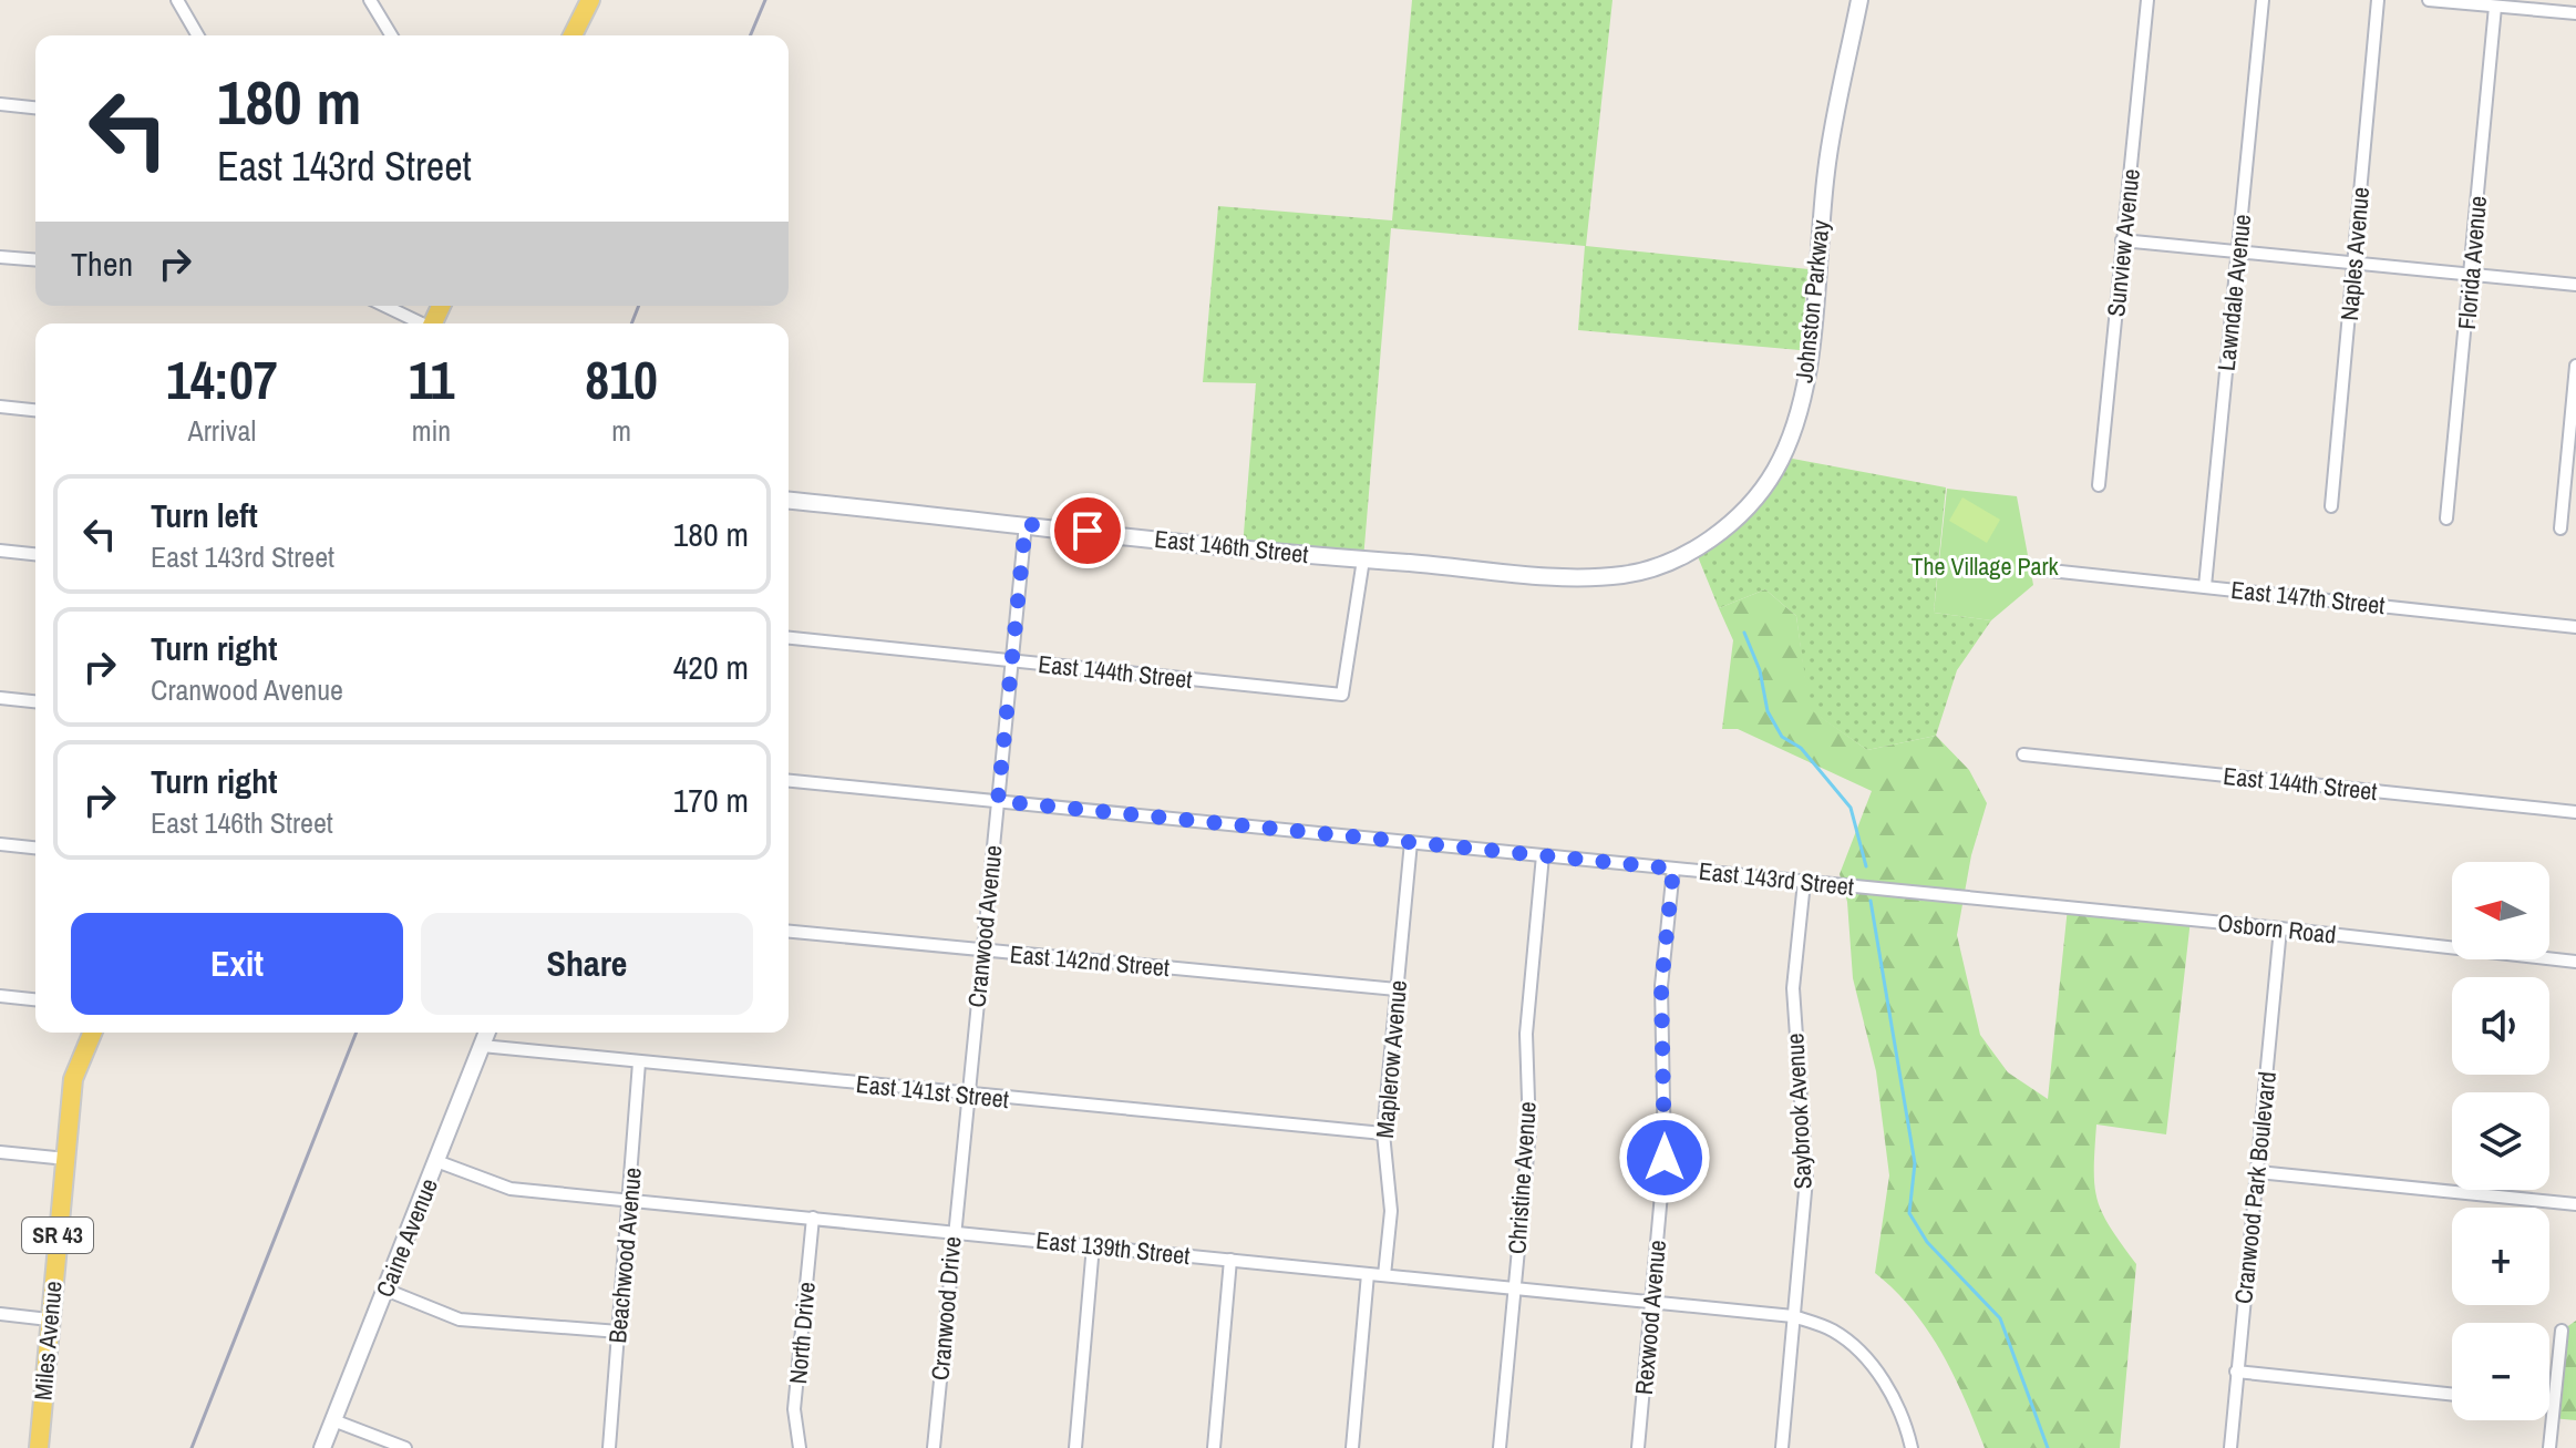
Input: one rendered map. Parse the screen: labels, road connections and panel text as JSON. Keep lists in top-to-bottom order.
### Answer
{
  "streets": {
    "main road": ["SR 43", "Miles Avenue"],
    "street": [
      "Sunview Avenue",
      "Naples Avenue",
      "Florida Avenue",
      "Lawndale Avenue",
      "Johnston Parkway",
      "East 146th Street",
      "East 147th Street",
      "East 144th Street",
      "East 143rd Street",
      "Cranwood Avenue",
      "Osborn Road",
      "East 142nd Street",
      "Maplerow Avenue",
      "East 141st Street",
      "Saybrook Avenue",
      "Christine Avenue",
      "Cranwood Park Boulevard",
      "Caine Avenue",
      "East 139th Street",
      "Beachwood Avenue",
      "Cranwood Drive",
      "Rexwood Avenue",
      "North Drive"
    ]
  },
  "crossings": [
    ["Lawndale Avenue", "East 147th Street"],
    ["Johnston Parkway", "East 146th Street"],
    ["Johnston Parkway", "East 144th Street"],
    ["East 146th Street", "East 144th Street"],
    ["East 146th Street", "Cranwood Avenue"],
    ["East 144th Street", "Cranwood Avenue"],
    ["East 143rd Street", "Cranwood Avenue"],
    ["East 143rd Street", "Osborn Road"],
    ["East 143rd Street", "Maplerow Avenue"],
    ["East 143rd Street", "Saybrook Avenue"],
    ["East 143rd Street", "Christine Avenue"],
    ["East 143rd Street", "Rexwood Avenue"],
    ["Cranwood Avenue", "East 142nd Street"],
    ["Cranwood Avenue", "East 141st Street"],
    ["Cranwood Avenue", "Cranwood Drive"],
    ["Osborn Road", "Cranwood Park Boulevard"],
    ["East 142nd Street", "Maplerow Avenue"],
    ["Maplerow Avenue", "East 141st Street"],
    ["Maplerow Avenue", "East 139th Street"],
    ["East 141st Street", "Caine Avenue"],
    ["East 141st Street", "Beachwood Avenue"],
    ["Saybrook Avenue", "East 139th Street"],
    ["Christine Avenue", "East 139th Street"],
    ["Caine Avenue", "East 139th Street"],
    ["East 139th Street", "Beachwood Avenue"],
    ["East 139th Street", "Cranwood Drive"],
    ["East 139th Street", "Rexwood Avenue"],
    ["East 139th Street", "North Drive"]
  ],
  "parks": ["The Village Park"],
  "north": "left",
  "page": {
    "turn": ["180 m", "East 143rd Street"],
    "then": "Then",
    "eta": [
      "14:07",
      "Arrival",
      "11",
      "min",
      "810",
      "m"
    ],
    "list": [
      {
        "name": "Turn left",
        "note": "East 143rd Street",
        "value": "180 m"
      },
      {
        "name": "Turn right",
        "note": "Cranwood Avenue",
        "value": "420 m"
      },
      {
        "name": "Turn right",
        "note": "East 146th Street",
        "value": "170 m"
      }
    ],
    "map_buttons": ["+", "−"],
    "buttons": ["Exit", "Share"]
  }
}
